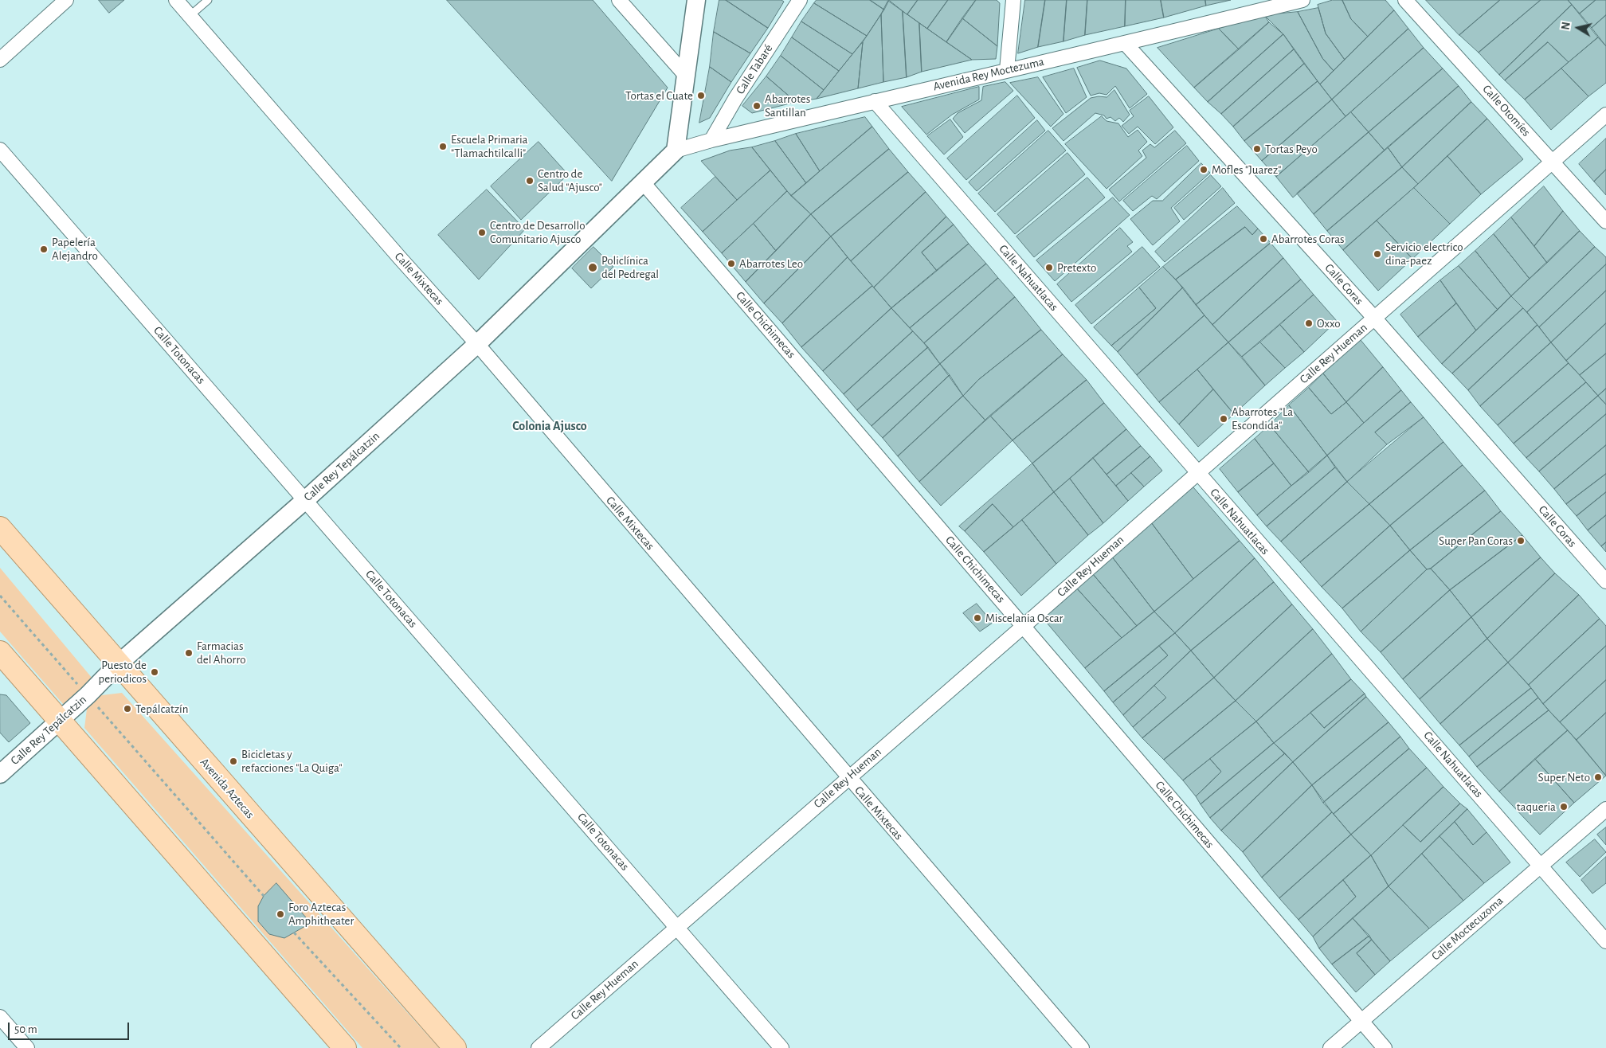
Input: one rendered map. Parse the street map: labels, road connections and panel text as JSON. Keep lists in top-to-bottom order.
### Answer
{
  "streets": {
    "main road": ["Avenida Aztecas"],
    "street": [
      "Calle Tabaré",
      "Avenida Rey Moctezuma",
      "Calle Otomíes",
      "Calle Nahuatlacas",
      "Calle Mixtecas",
      "Calle Coras",
      "Calle Chichimecas",
      "Calle Rey Hueman",
      "Calle Totonacas",
      "Calle Rey Tepálcatzin",
      "Calle Moctecuzoma"
    ]
  },
  "crossings": [
    ["Calle Tabaré", "Avenida Rey Moctezuma"],
    ["Avenida Rey Moctezuma", "Calle Nahuatlacas"],
    ["Avenida Rey Moctezuma", "Calle Coras"],
    ["Avenida Rey Moctezuma", "Calle Rey Tepálcatzin"],
    ["Calle Otomíes", "Calle Rey Hueman"],
    ["Calle Nahuatlacas", "Calle Rey Hueman"],
    ["Calle Nahuatlacas", "Calle Moctecuzoma"],
    ["Calle Mixtecas", "Calle Rey Hueman"],
    ["Calle Mixtecas", "Calle Rey Tepálcatzin"],
    ["Calle Coras", "Calle Rey Hueman"],
    ["Calle Chichimecas", "Calle Rey Hueman"],
    ["Calle Chichimecas", "Calle Rey Tepálcatzin"],
    ["Calle Chichimecas", "Calle Moctecuzoma"],
    ["Calle Rey Hueman", "Calle Totonacas"],
    ["Calle Totonacas", "Calle Rey Tepálcatzin"],
    ["Calle Rey Tepálcatzin", "Avenida Aztecas"]
  ],
  "districts": ["Colonia Ajusco"],
  "places": [
    "Tortas el Cuate",
    "Abarrotes Santillan",
    "Escuela Primaria \"Tlamachtilcalli\"",
    "Tortas Peyo",
    "Mofles \"Juarez\"",
    "Centro de Salud \"Ajusco\"",
    "Centro de Desarrollo Comunitario Ajusco",
    "Abarrotes Coras",
    "Papelería Alejandro",
    "Servicio electrico dina-paez",
    "Abarrotes Leo",
    "Policlínica del Pedregal",
    "Pretexto",
    "Oxxo",
    "Abarrotes \"La Escondida\"",
    "Super Pan Coras",
    "Miscelania Oscar",
    "Farmacias del Ahorro",
    "Puesto de periodicos",
    "Tepálcatzín",
    "Bicicletas y refacciones \"La Quiga\"",
    "Super Neto",
    "taqueria",
    "Foro Aztecas Amphitheater"
  ],
  "scale_bar": "50 m",
  "north": "left"
}
